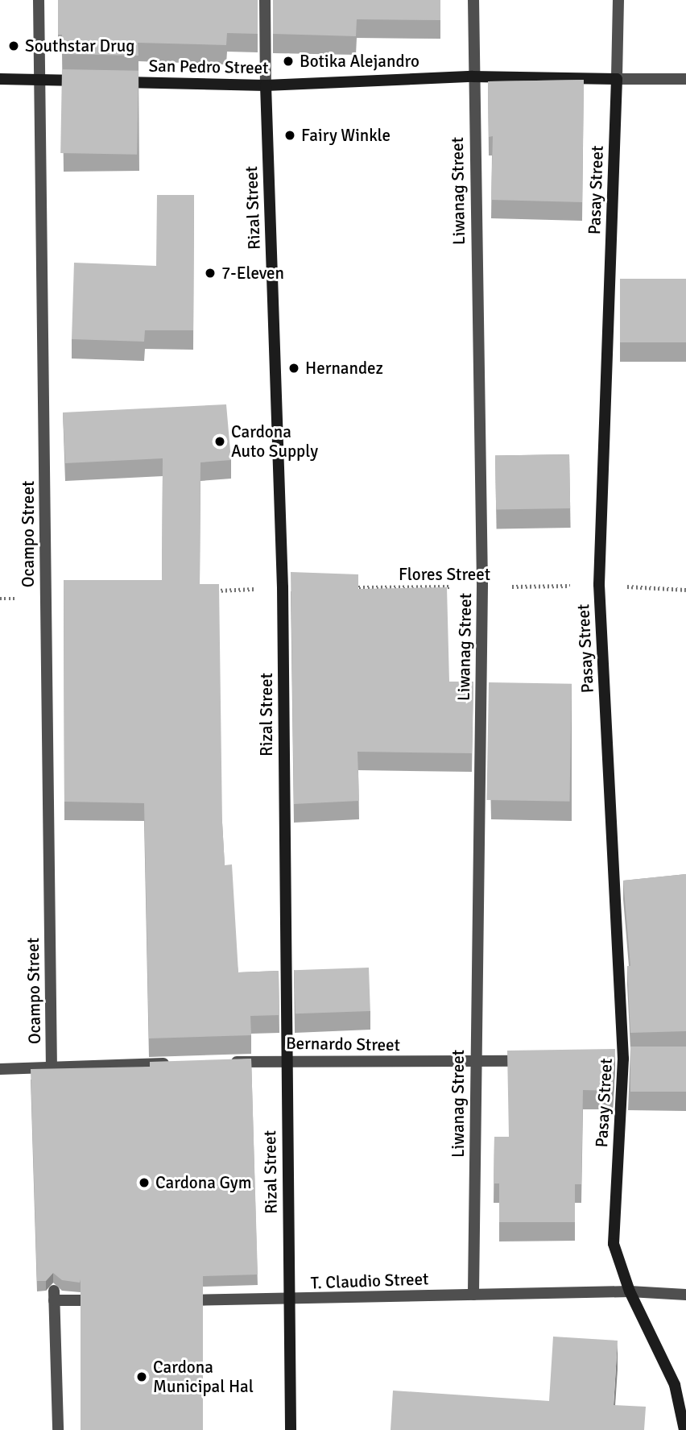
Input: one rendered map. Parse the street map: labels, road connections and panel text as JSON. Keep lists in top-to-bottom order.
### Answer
{
  "streets": {
    "main road": ["San Pedro Street", "Pasay Street", "Rizal Street"],
    "street": [
      "Liwanag Street",
      "Ocampo Street",
      "Bernardo Street",
      "T. Claudio Street"
    ],
    "path": ["Flores Street"]
  },
  "crossings": [
    ["San Pedro Street", "Pasay Street"],
    ["San Pedro Street", "Liwanag Street"],
    ["San Pedro Street", "Rizal Street"],
    ["Pasay Street", "Flores Street"],
    ["Pasay Street", "T. Claudio Street"],
    ["Liwanag Street", "Flores Street"],
    ["Liwanag Street", "Bernardo Street"],
    ["Liwanag Street", "T. Claudio Street"],
    ["Rizal Street", "Bernardo Street"],
    ["Rizal Street", "T. Claudio Street"]
  ],
  "places": [
    "Southstar Drug",
    "Botika Alejandro",
    "Fairy Winkle",
    "7-Eleven",
    "Hernandez",
    "Cardona Auto Supply",
    "Cardona Gym",
    "Cardona Municipal Hal"
  ]
}
